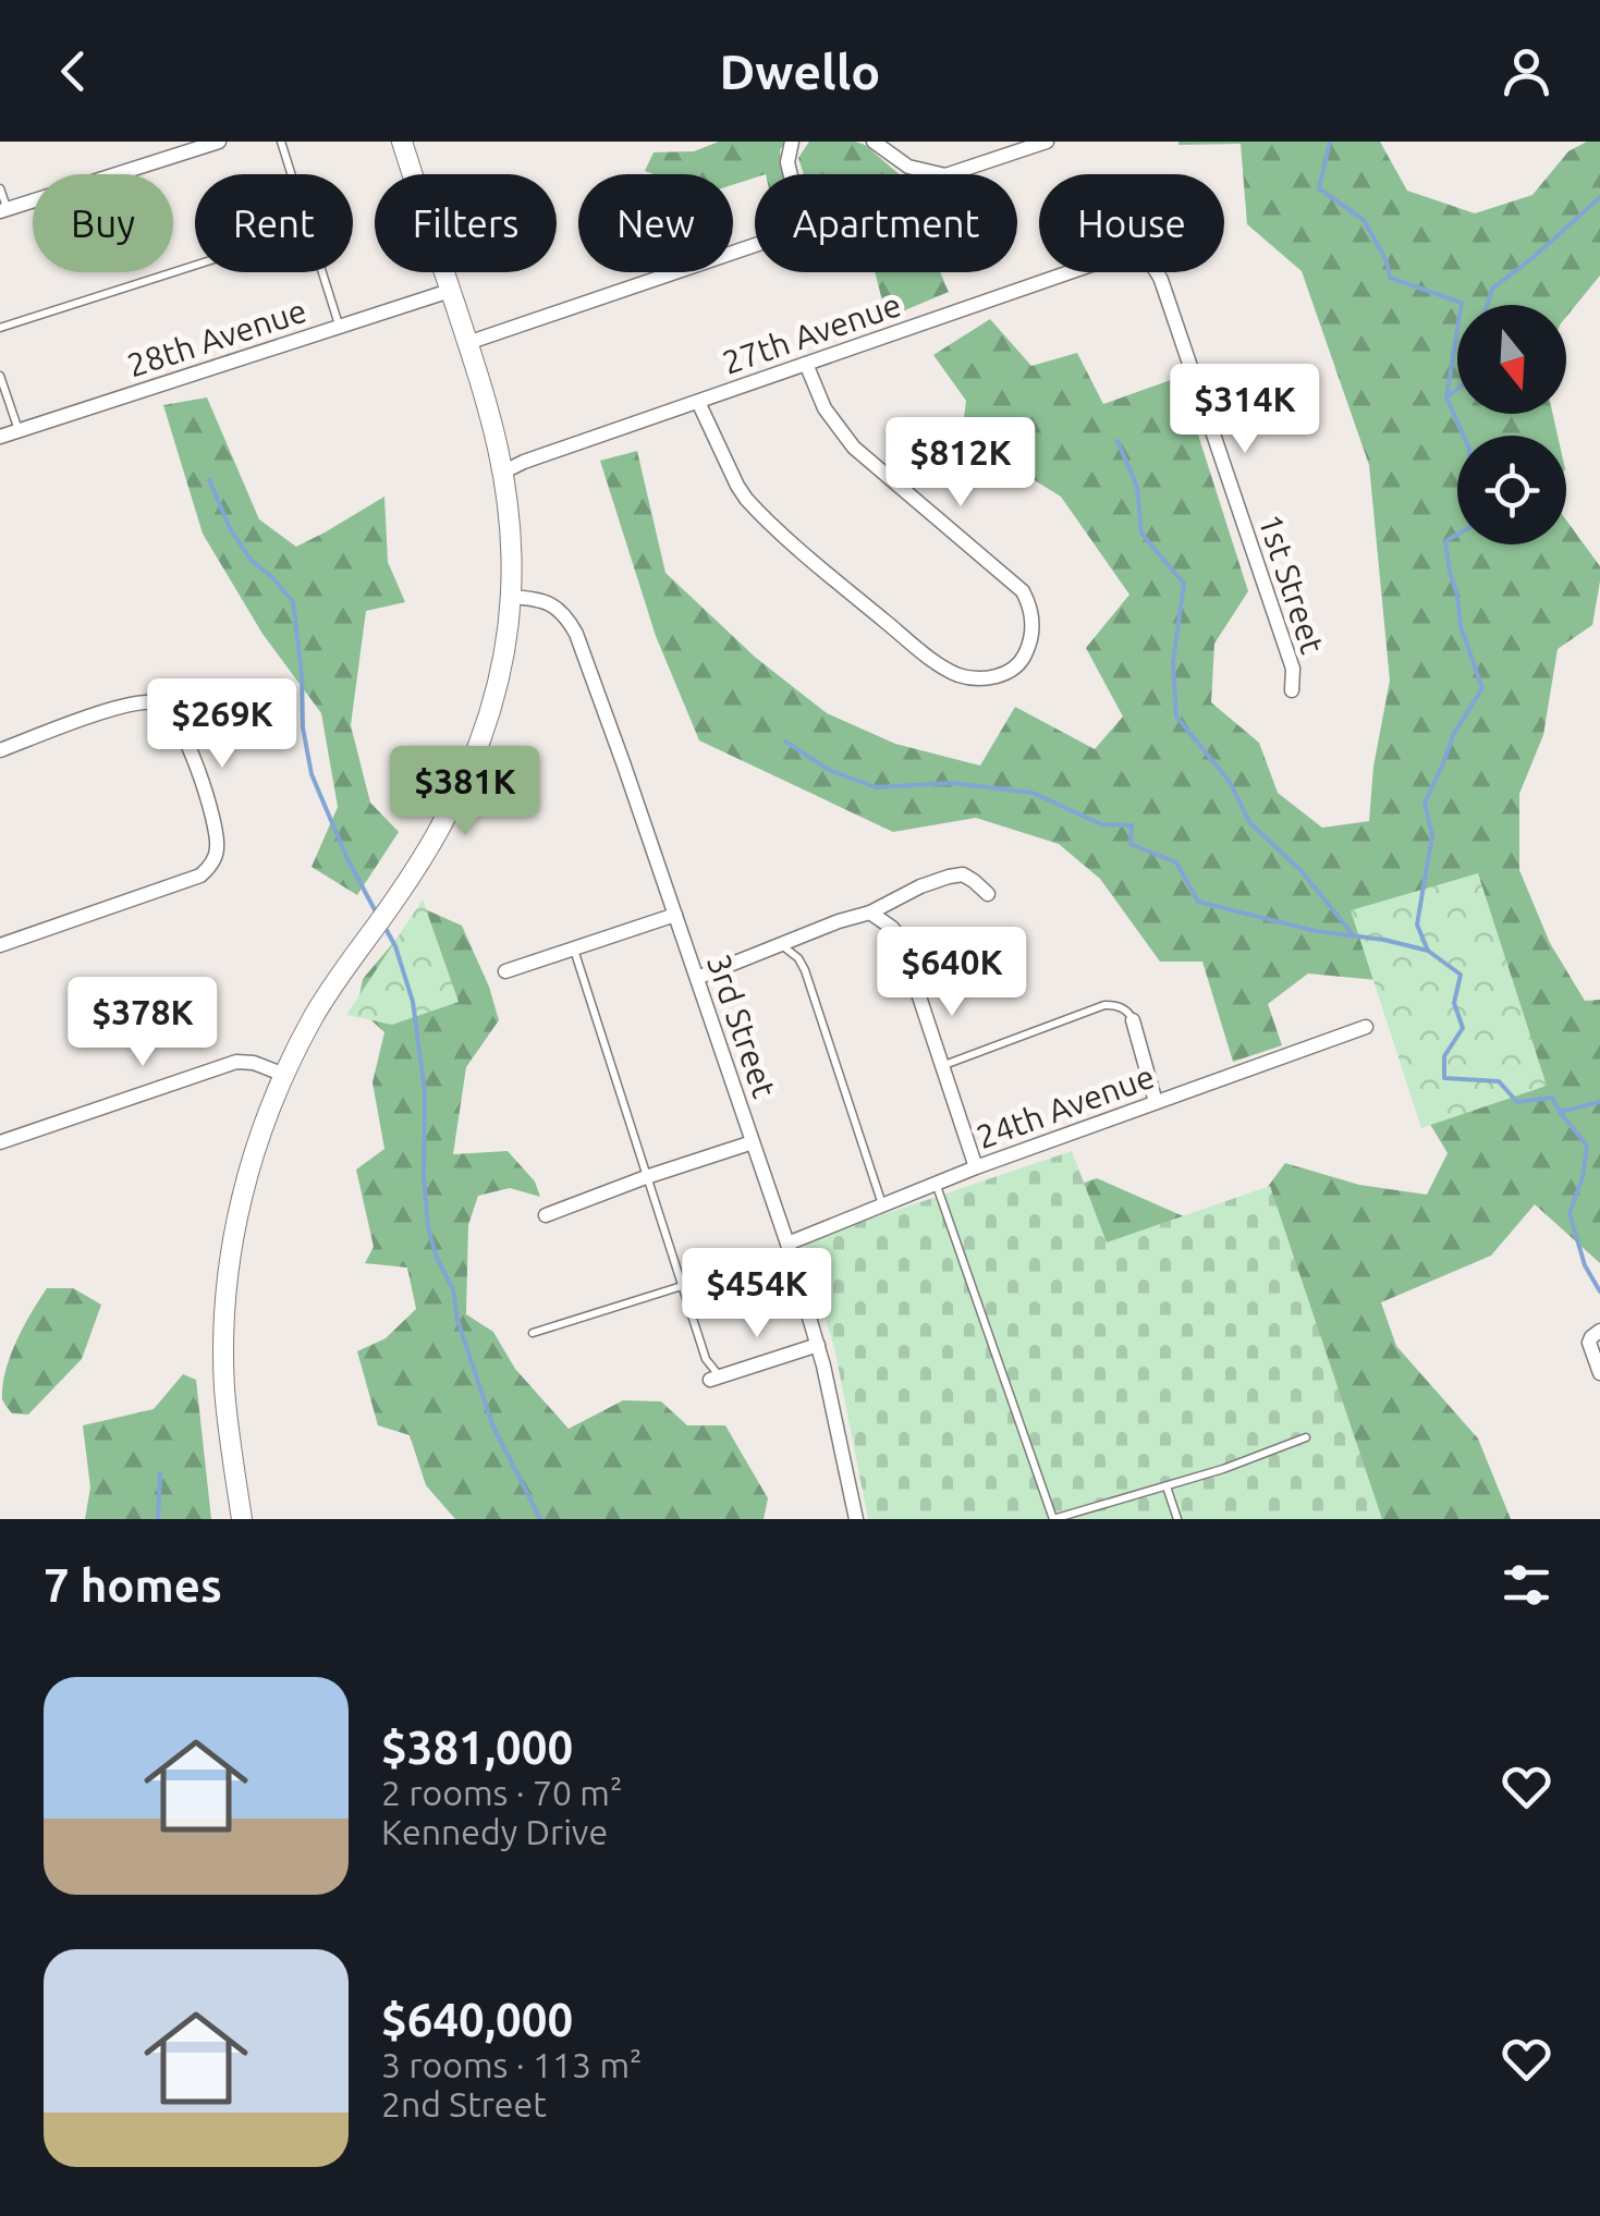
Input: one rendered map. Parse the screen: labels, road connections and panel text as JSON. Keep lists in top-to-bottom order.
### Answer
{
  "streets": {
    "street": [
      "27th Avenue",
      "28th Avenue",
      "1st Street",
      "3rd Street",
      "24th Avenue"
    ]
  },
  "crossings": [
    ["3rd Street", "24th Avenue"]
  ],
  "north": "bottom",
  "page": {
    "header": "Dwello",
    "chip": [
      "Buy",
      "Rent",
      "Filters",
      "New",
      "Apartment",
      "House"
    ],
    "price": [
      "$314K",
      "$812K",
      "$269K",
      "$381K",
      "$640K",
      "$378K",
      "$454K"
    ],
    "heading": "7 homes",
    "list": [
      {
        "name": "$381,000",
        "note": "2 rooms · 70 m² · Kennedy Drive"
      },
      {
        "name": "$640,000",
        "note": "3 rooms · 113 m² · 2nd Street"
      }
    ]
  }
}
